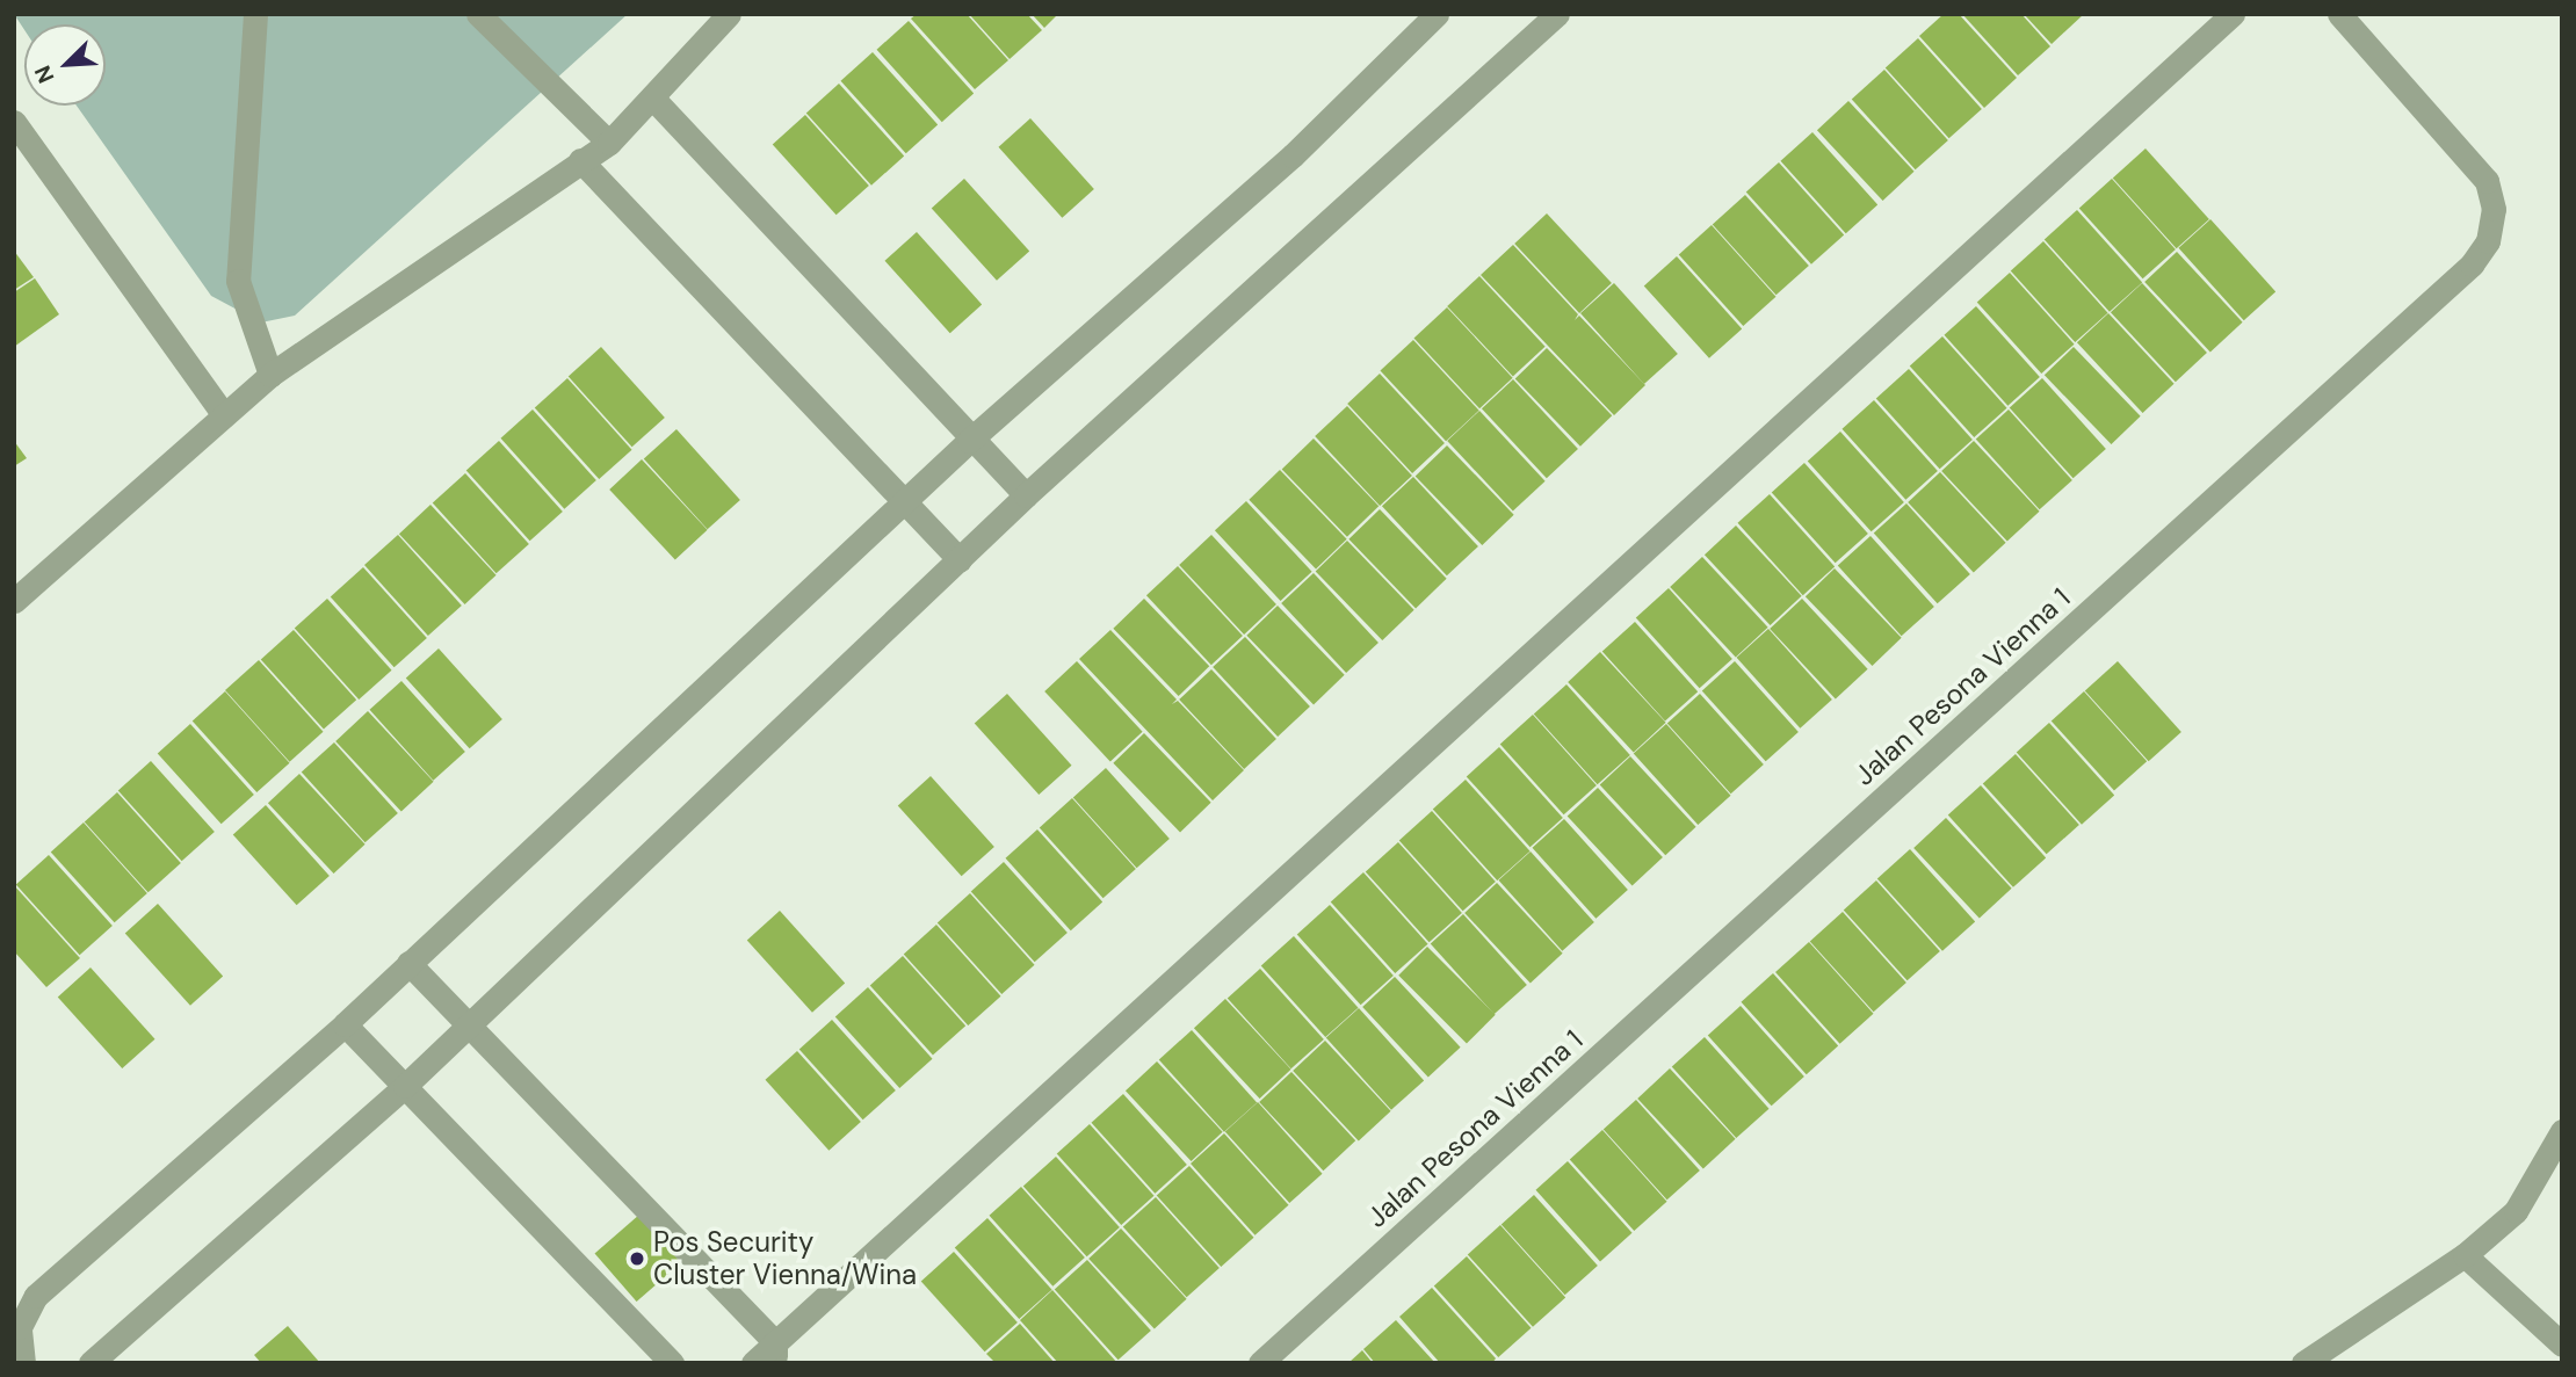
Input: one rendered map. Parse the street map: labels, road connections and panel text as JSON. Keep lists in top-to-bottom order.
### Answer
{
  "streets": {
    "street": ["Jalan Pesona Vienna 1"]
  },
  "places": ["Pos Security Cluster Vienna/Wina"],
  "north": "bottom left"
}
